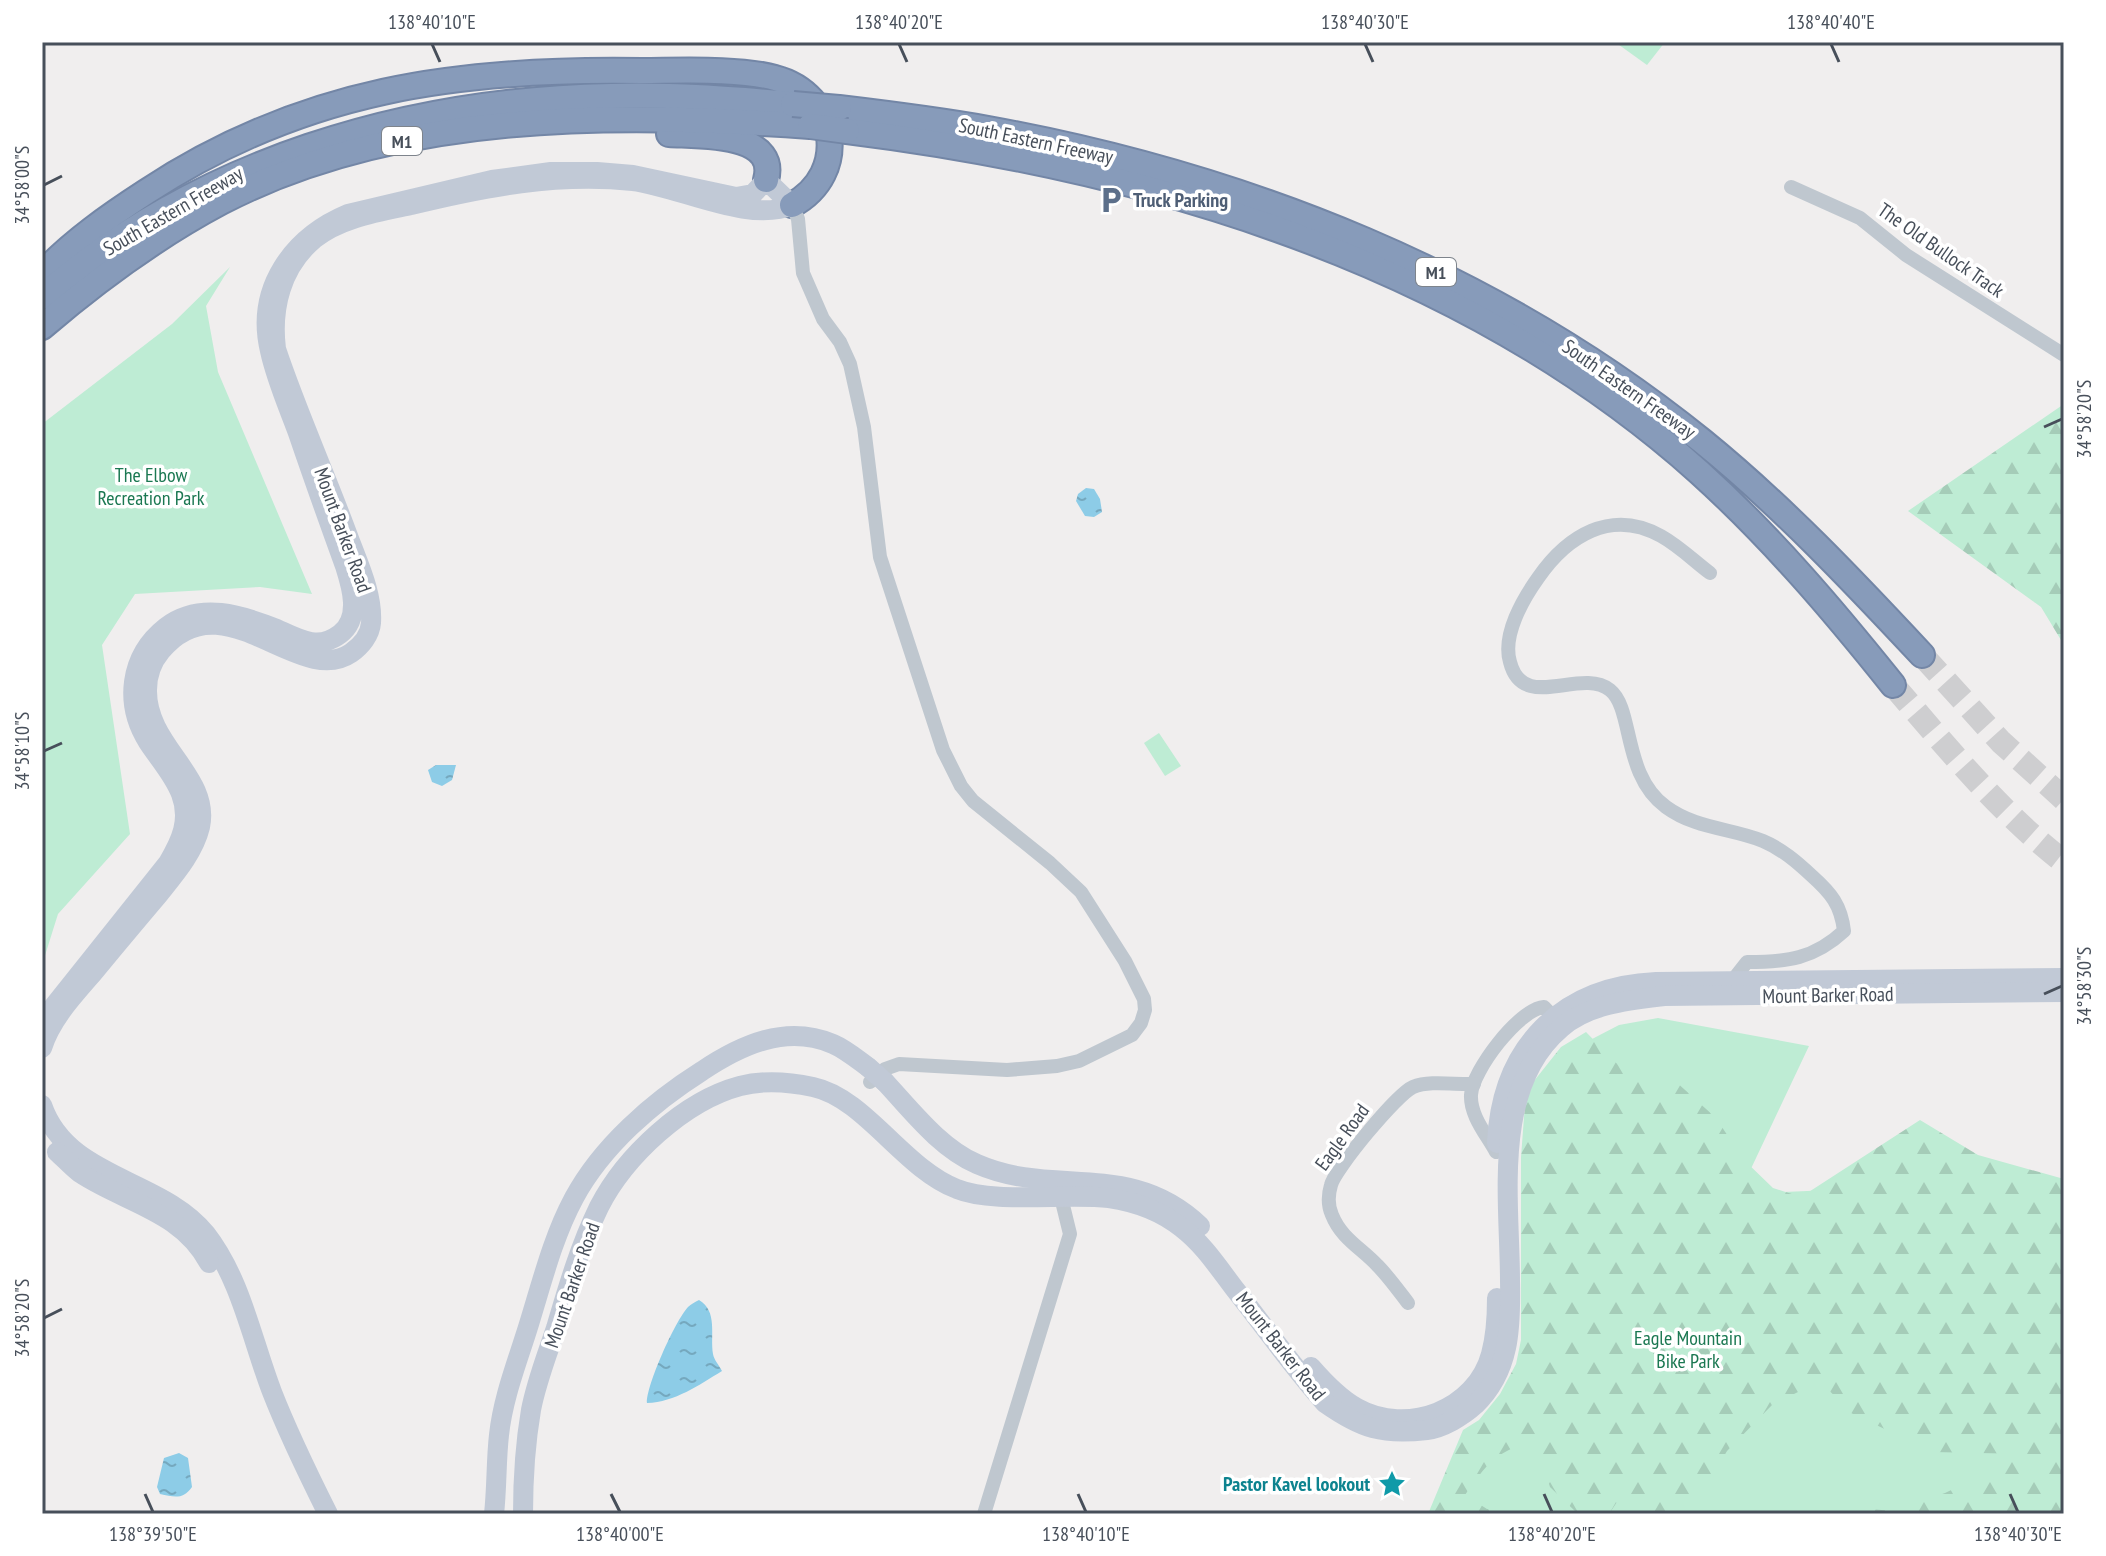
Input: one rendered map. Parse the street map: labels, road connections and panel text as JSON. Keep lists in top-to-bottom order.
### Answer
{
  "streets": {
    "highway": ["M1", "South Eastern Freeway"],
    "main road": ["Mount Barker Road"],
    "street": ["The Old Bullock Track", "Eagle Road"]
  },
  "parks": ["The Elbow Recreation Park", "Eagle Mountain Bike Park"],
  "places": {
    "parking": ["Truck Parking"],
    "place": ["Pastor Kavel lookout"]
  },
  "coordinates": [
    "138°40'10\"E",
    "138°40'20\"E",
    "138°40'30\"E",
    "138°40'40\"E",
    "34°58'00\"S",
    "34°58'20\"S",
    "34°58'10\"S",
    "34°58'30\"S",
    "138°39'50\"E",
    "138°40'00\"E"
  ]
}
